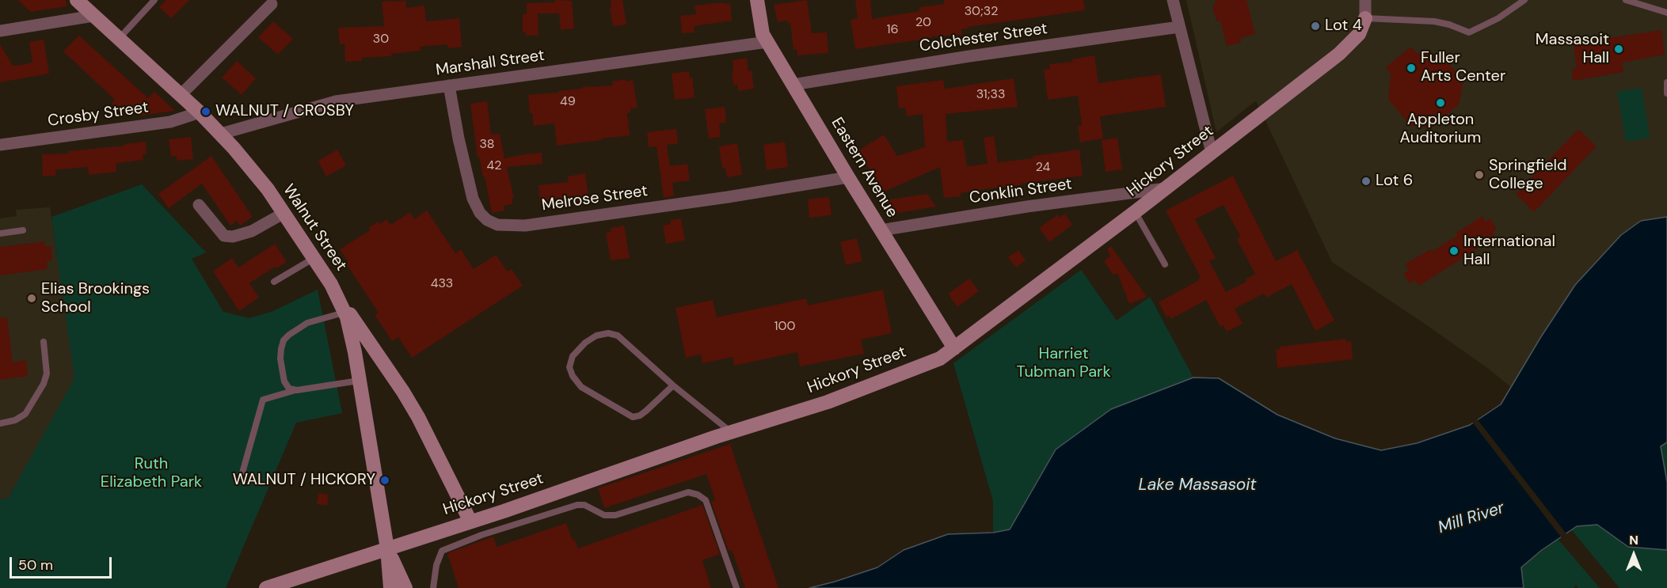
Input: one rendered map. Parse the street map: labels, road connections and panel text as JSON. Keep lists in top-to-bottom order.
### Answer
{
  "streets": {
    "street": [
      "Colchester Street",
      "Marshall Street",
      "Crosby Street",
      "Hickory Street",
      "Eastern Avenue",
      "Conklin Street",
      "Melrose Street",
      "Walnut Street"
    ]
  },
  "crossings": [
    ["Colchester Street", "Eastern Avenue"],
    ["Marshall Street", "Eastern Avenue"],
    ["Marshall Street", "Melrose Street"],
    ["Marshall Street", "Walnut Street"],
    ["Crosby Street", "Walnut Street"],
    ["Hickory Street", "Eastern Avenue"],
    ["Hickory Street", "Conklin Street"],
    ["Hickory Street", "Walnut Street"],
    ["Eastern Avenue", "Conklin Street"],
    ["Eastern Avenue", "Melrose Street"]
  ],
  "water": ["Lake Massasoit", "Mill River"],
  "parks": ["Harriet Tubman Park", "Ruth Elizabeth Park"],
  "places": [
    "Lot 4",
    "Massasoit Hall",
    "Fuller Arts Center",
    "Appleton Auditorium",
    "WALNUT / CROSBY",
    "Springfield College",
    "Lot 6",
    "International Hall",
    "Elias Brookings School",
    "WALNUT / HICKORY"
  ],
  "house_numbers": [
    "30;32",
    "20",
    "16",
    "30",
    "31;33",
    "49",
    "38",
    "42",
    "24",
    "433",
    "100"
  ],
  "scale_bar": "50 m",
  "north": "top"
}
